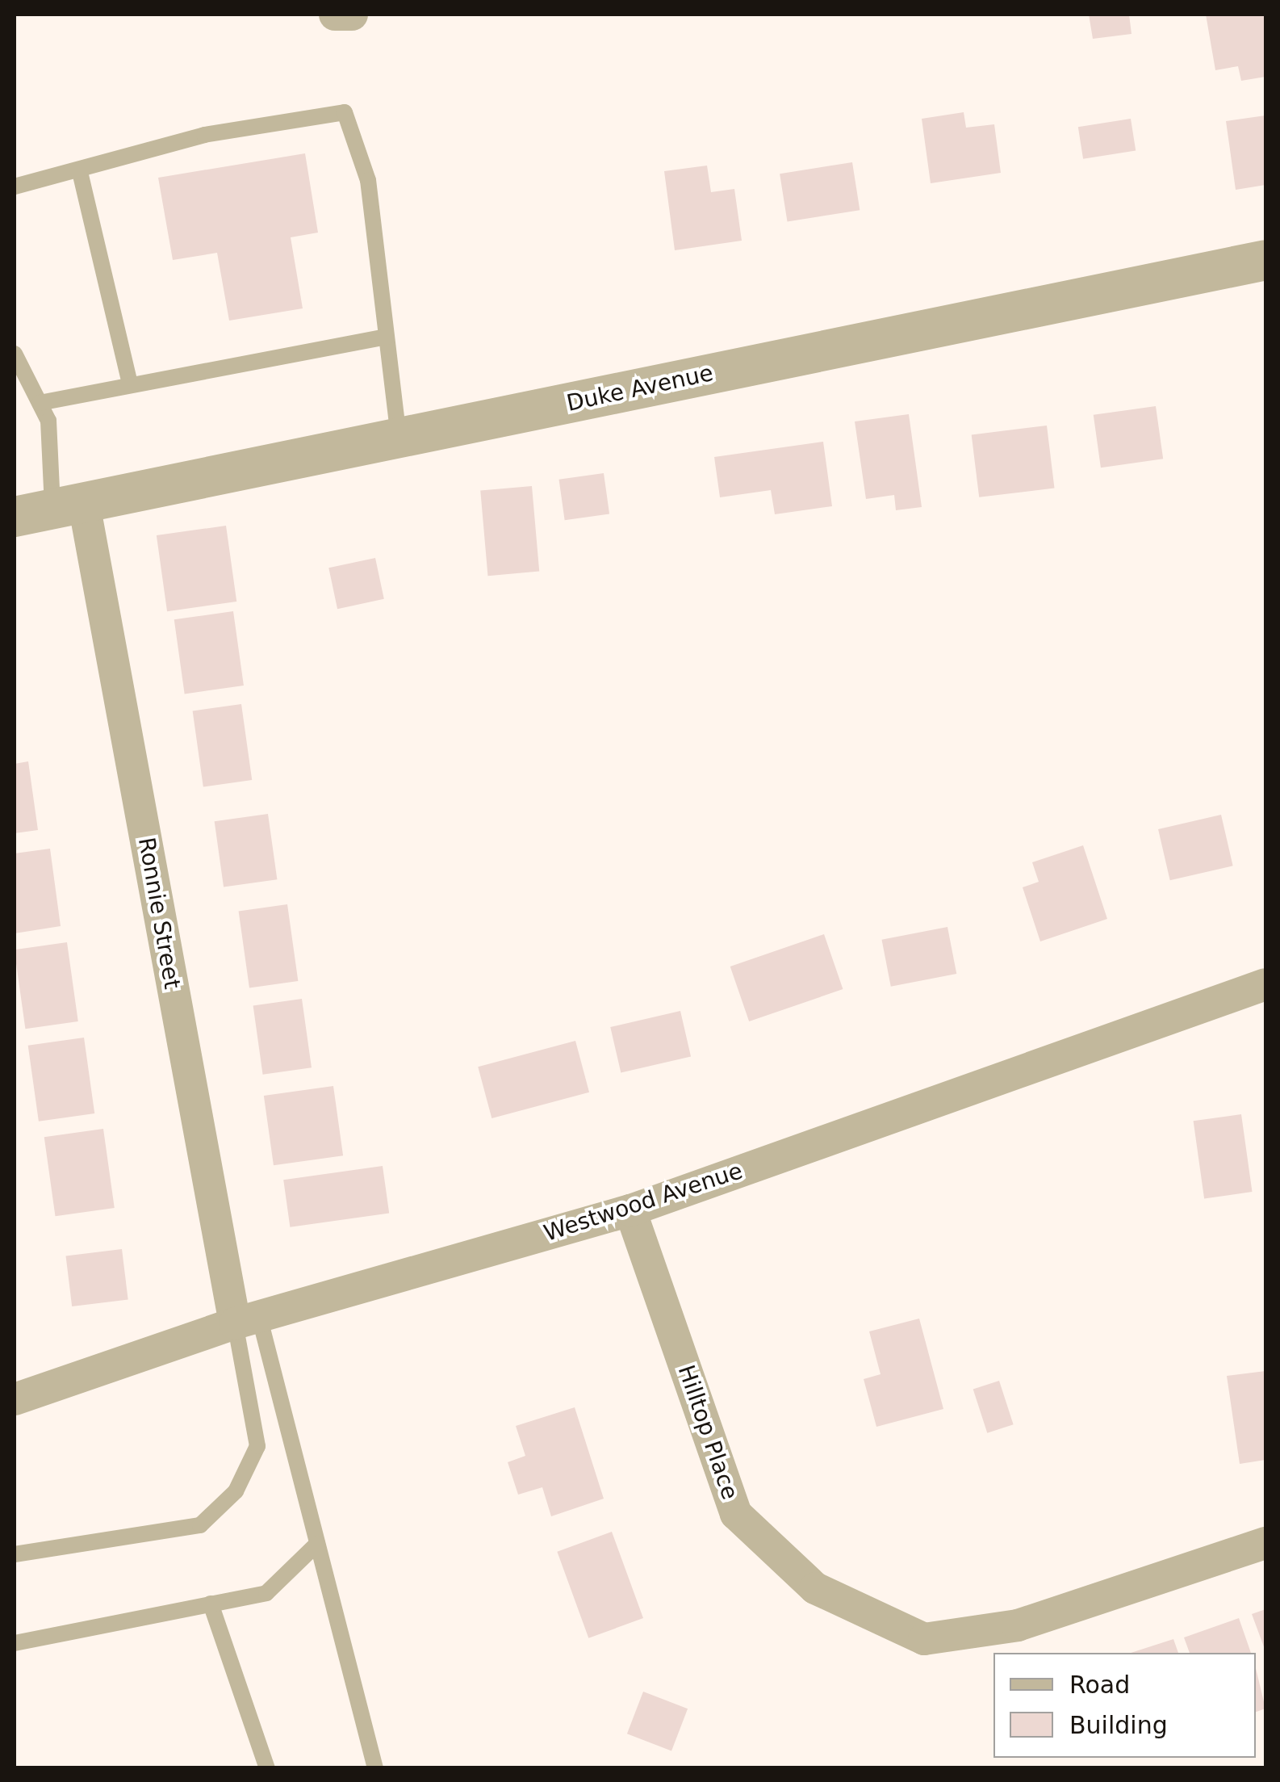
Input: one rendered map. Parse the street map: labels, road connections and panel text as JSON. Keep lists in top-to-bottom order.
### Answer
{
  "streets": {
    "street": [
      "Duke Avenue",
      "Ronnie Street",
      "Westwood Avenue",
      "Hilltop Place"
    ]
  },
  "crossings": [
    ["Duke Avenue", "Ronnie Street"],
    ["Ronnie Street", "Westwood Avenue"],
    ["Westwood Avenue", "Hilltop Place"]
  ],
  "legend": ["Road", "Building"]
}
